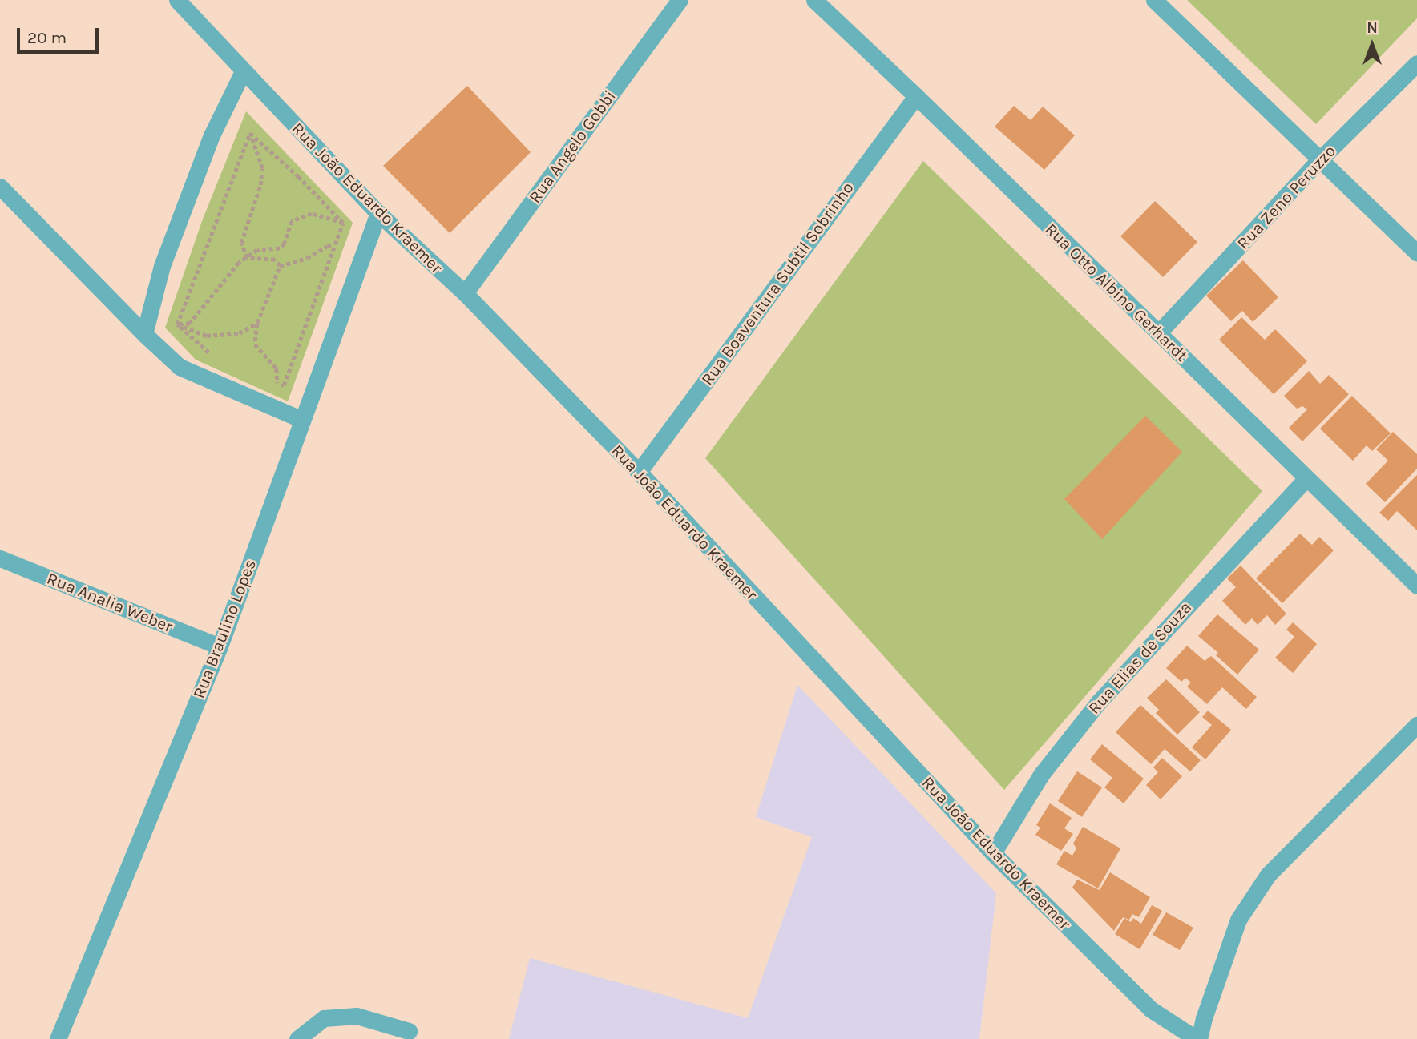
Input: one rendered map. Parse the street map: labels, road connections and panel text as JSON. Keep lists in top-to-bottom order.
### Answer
{
  "streets": {
    "street": [
      "Rua Angelo Gobbi",
      "Rua Zeno Peruzzo",
      "Rua João Eduardo Kraemer",
      "Rua Boaventura Subtil Sobrinho",
      "Rua Otto Albino Gerhardt",
      "Rua Analia Weber",
      "Rua Braulino Lopes",
      "Rua Elias de Souza"
    ]
  },
  "crossings": [
    ["Rua Angelo Gobbi", "Rua João Eduardo Kraemer"],
    ["Rua Zeno Peruzzo", "Rua Otto Albino Gerhardt"],
    ["Rua João Eduardo Kraemer", "Rua Boaventura Subtil Sobrinho"],
    ["Rua João Eduardo Kraemer", "Rua Braulino Lopes"],
    ["Rua João Eduardo Kraemer", "Rua Elias de Souza"],
    ["Rua Boaventura Subtil Sobrinho", "Rua Otto Albino Gerhardt"],
    ["Rua Otto Albino Gerhardt", "Rua Elias de Souza"],
    ["Rua Analia Weber", "Rua Braulino Lopes"]
  ],
  "scale_bar": "20 m",
  "north": "top"
}
